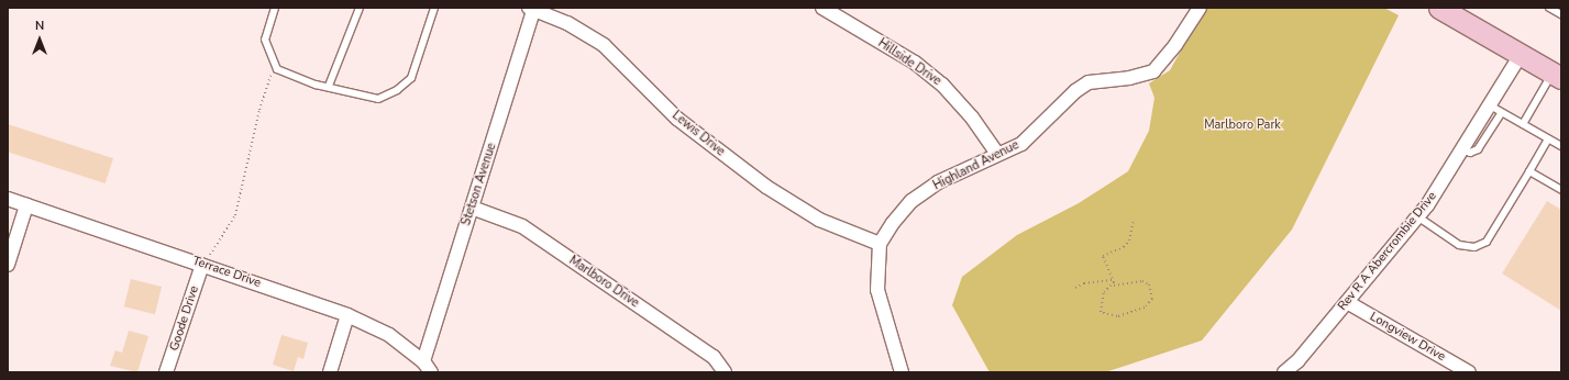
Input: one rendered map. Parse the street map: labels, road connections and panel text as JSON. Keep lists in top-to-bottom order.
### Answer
{
  "streets": {
    "street": [
      "Hillside Drive",
      "Lewis Drive",
      "Highland Avenue",
      "Stetson Avenue",
      "Rev R A Abercrombie Drive",
      "Terrace Drive",
      "Marlboro Drive",
      "Goode Drive",
      "Longview Drive"
    ]
  },
  "crossings": [
    ["Hillside Drive", "Highland Avenue"],
    ["Lewis Drive", "Highland Avenue"],
    ["Lewis Drive", "Stetson Avenue"],
    ["Stetson Avenue", "Terrace Drive"],
    ["Stetson Avenue", "Marlboro Drive"],
    ["Rev R A Abercrombie Drive", "Longview Drive"],
    ["Terrace Drive", "Goode Drive"]
  ],
  "parks": ["Marlboro Park"],
  "north": "top"
}
